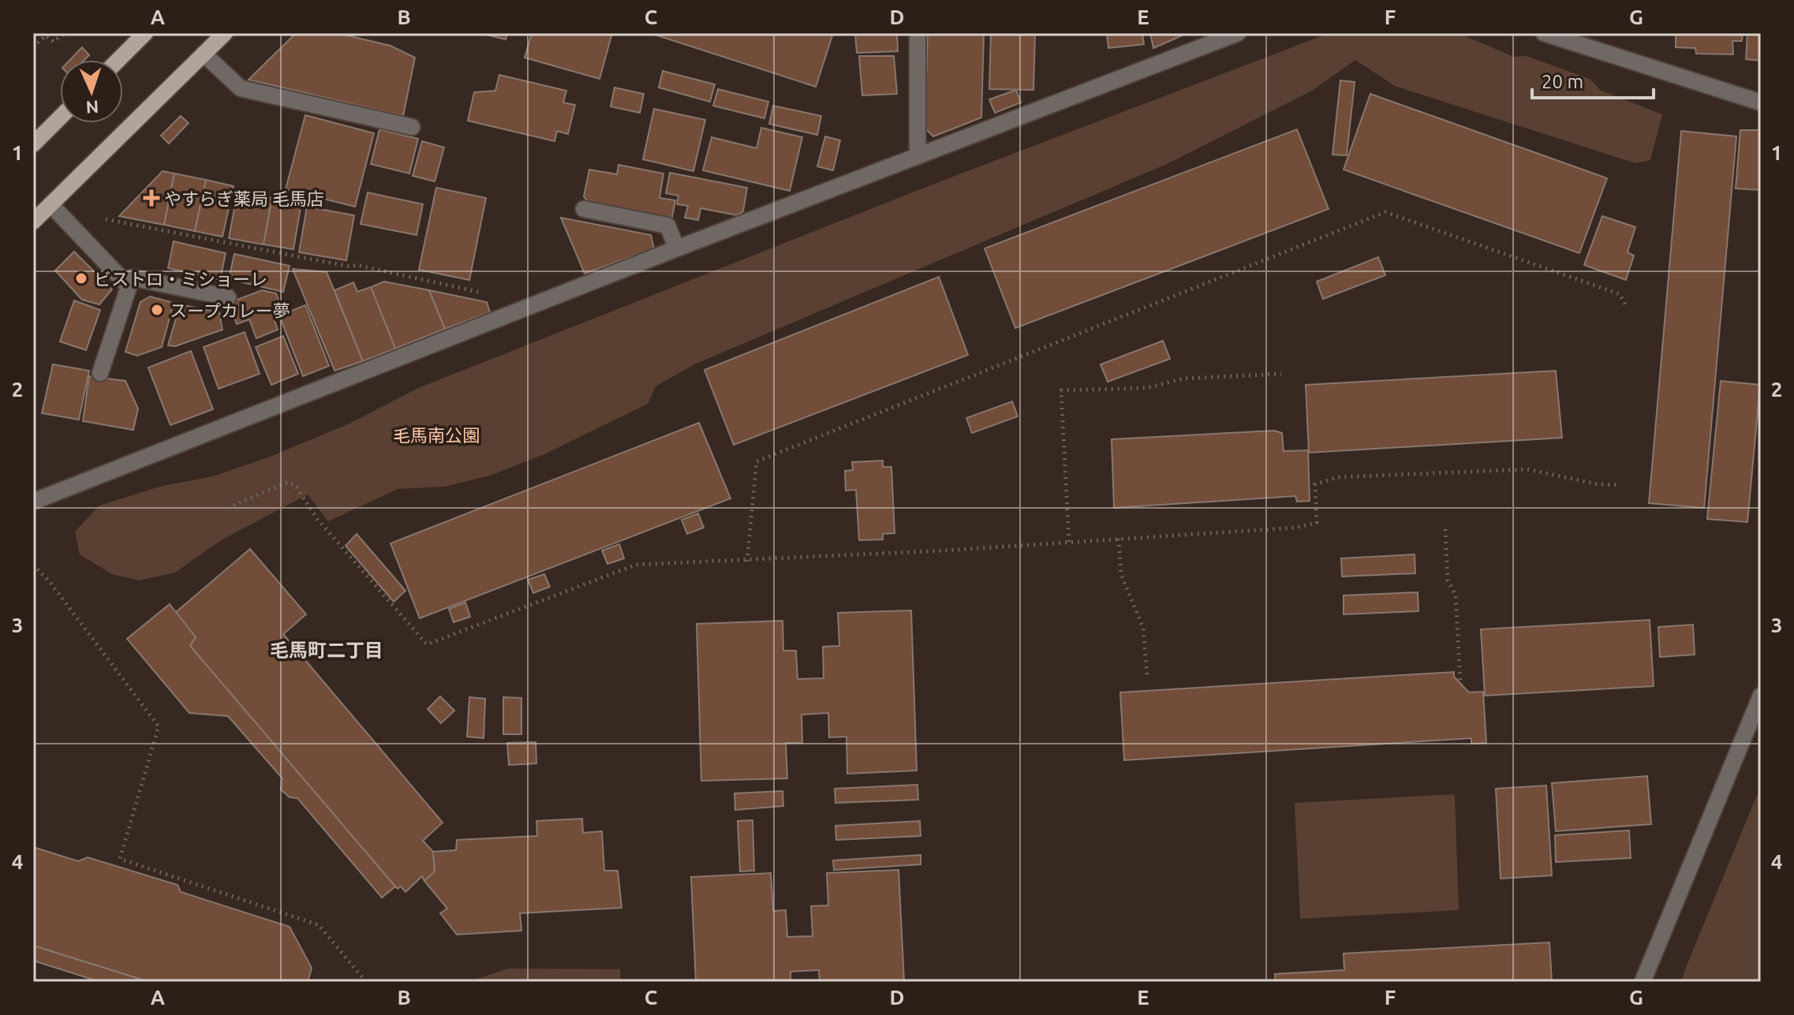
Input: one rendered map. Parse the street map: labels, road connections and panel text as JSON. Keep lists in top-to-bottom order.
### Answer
{
  "districts": ["毛馬町二丁目"],
  "parks": ["毛馬南公園"],
  "places": {
    "health": ["やすらぎ薬局 毛馬店"],
    "other": ["ビストロ・ミショーレ", "スープカレー夢"]
  },
  "scale_bar": "20 m",
  "north": "bottom",
  "grid": {
    "columns": [
      "A",
      "B",
      "C",
      "D",
      "E",
      "F",
      "G"
    ],
    "rows": [
      "1",
      "2",
      "3",
      "4"
    ]
  }
}
